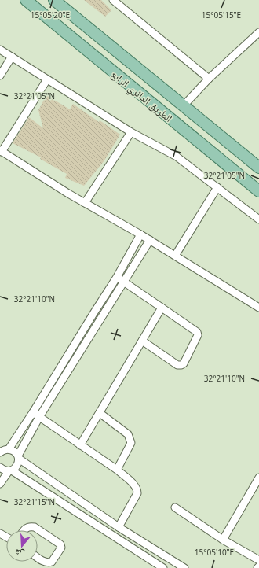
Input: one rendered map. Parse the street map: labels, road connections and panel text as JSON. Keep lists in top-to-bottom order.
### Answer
{
  "streets": {
    "main road": ["الطريق الدائري الرابع"]
  },
  "north": "bottom",
  "coordinates": [
    "15°05'20\"E",
    "15°05'15\"E",
    "32°21'05\"N",
    "32°21'10\"N",
    "32°21'15\"N",
    "15°05'10\"E"
  ]
}
